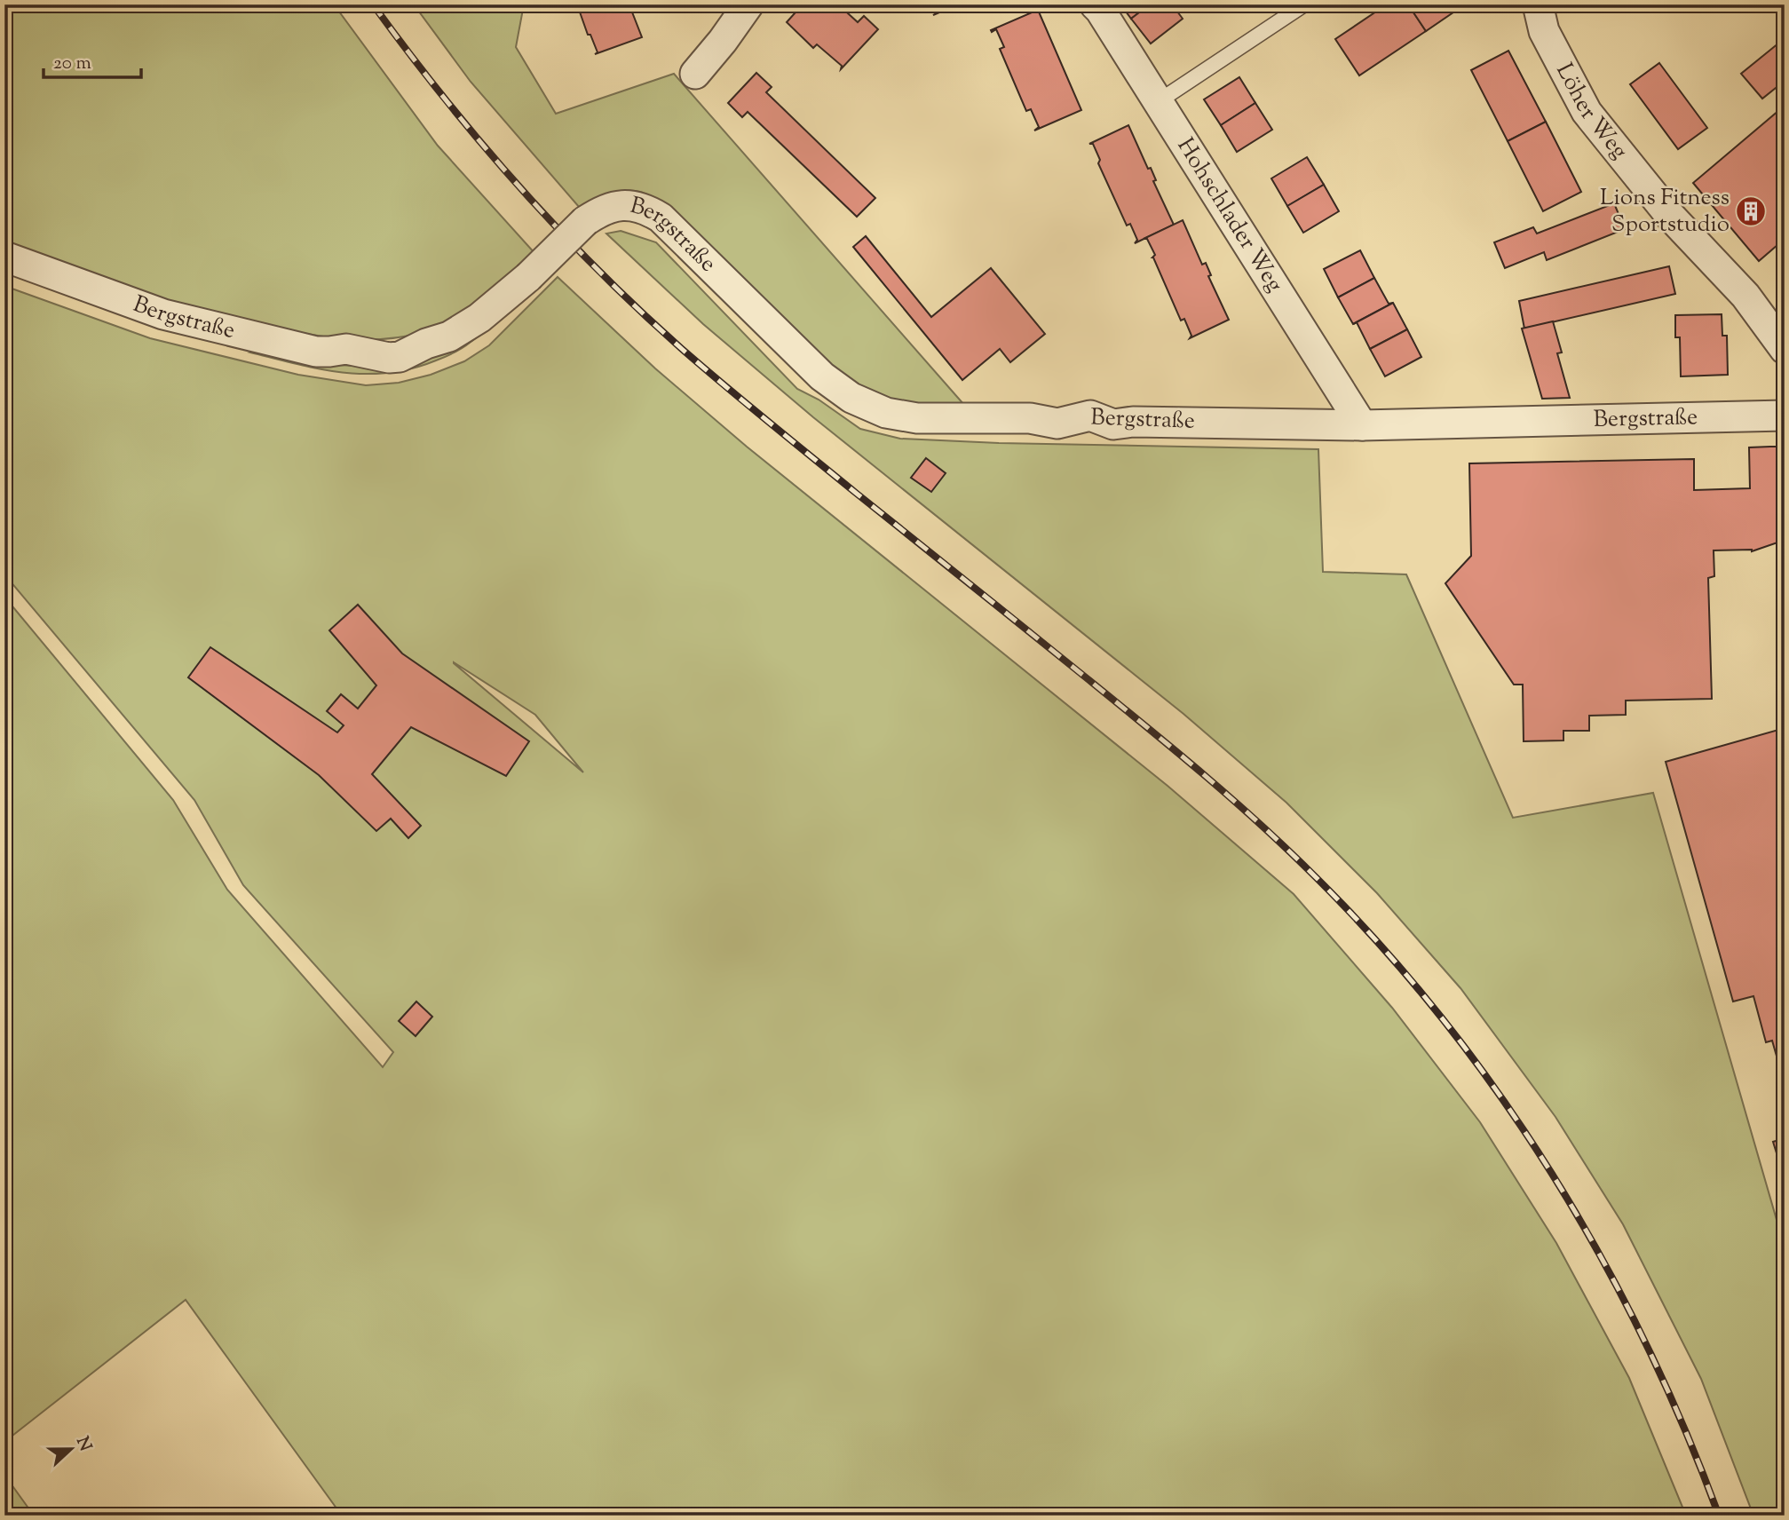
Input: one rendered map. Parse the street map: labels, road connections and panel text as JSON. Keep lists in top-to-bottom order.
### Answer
{
  "streets": {
    "street": ["Löher Weg", "Hohschlader Weg", "Bergstraße"]
  },
  "crossings": [
    ["Hohschlader Weg", "Bergstraße"]
  ],
  "places": {
    "building": ["Lions Fitness Sportstudio"]
  },
  "scale_bar": "20 m",
  "north": "right"
}
